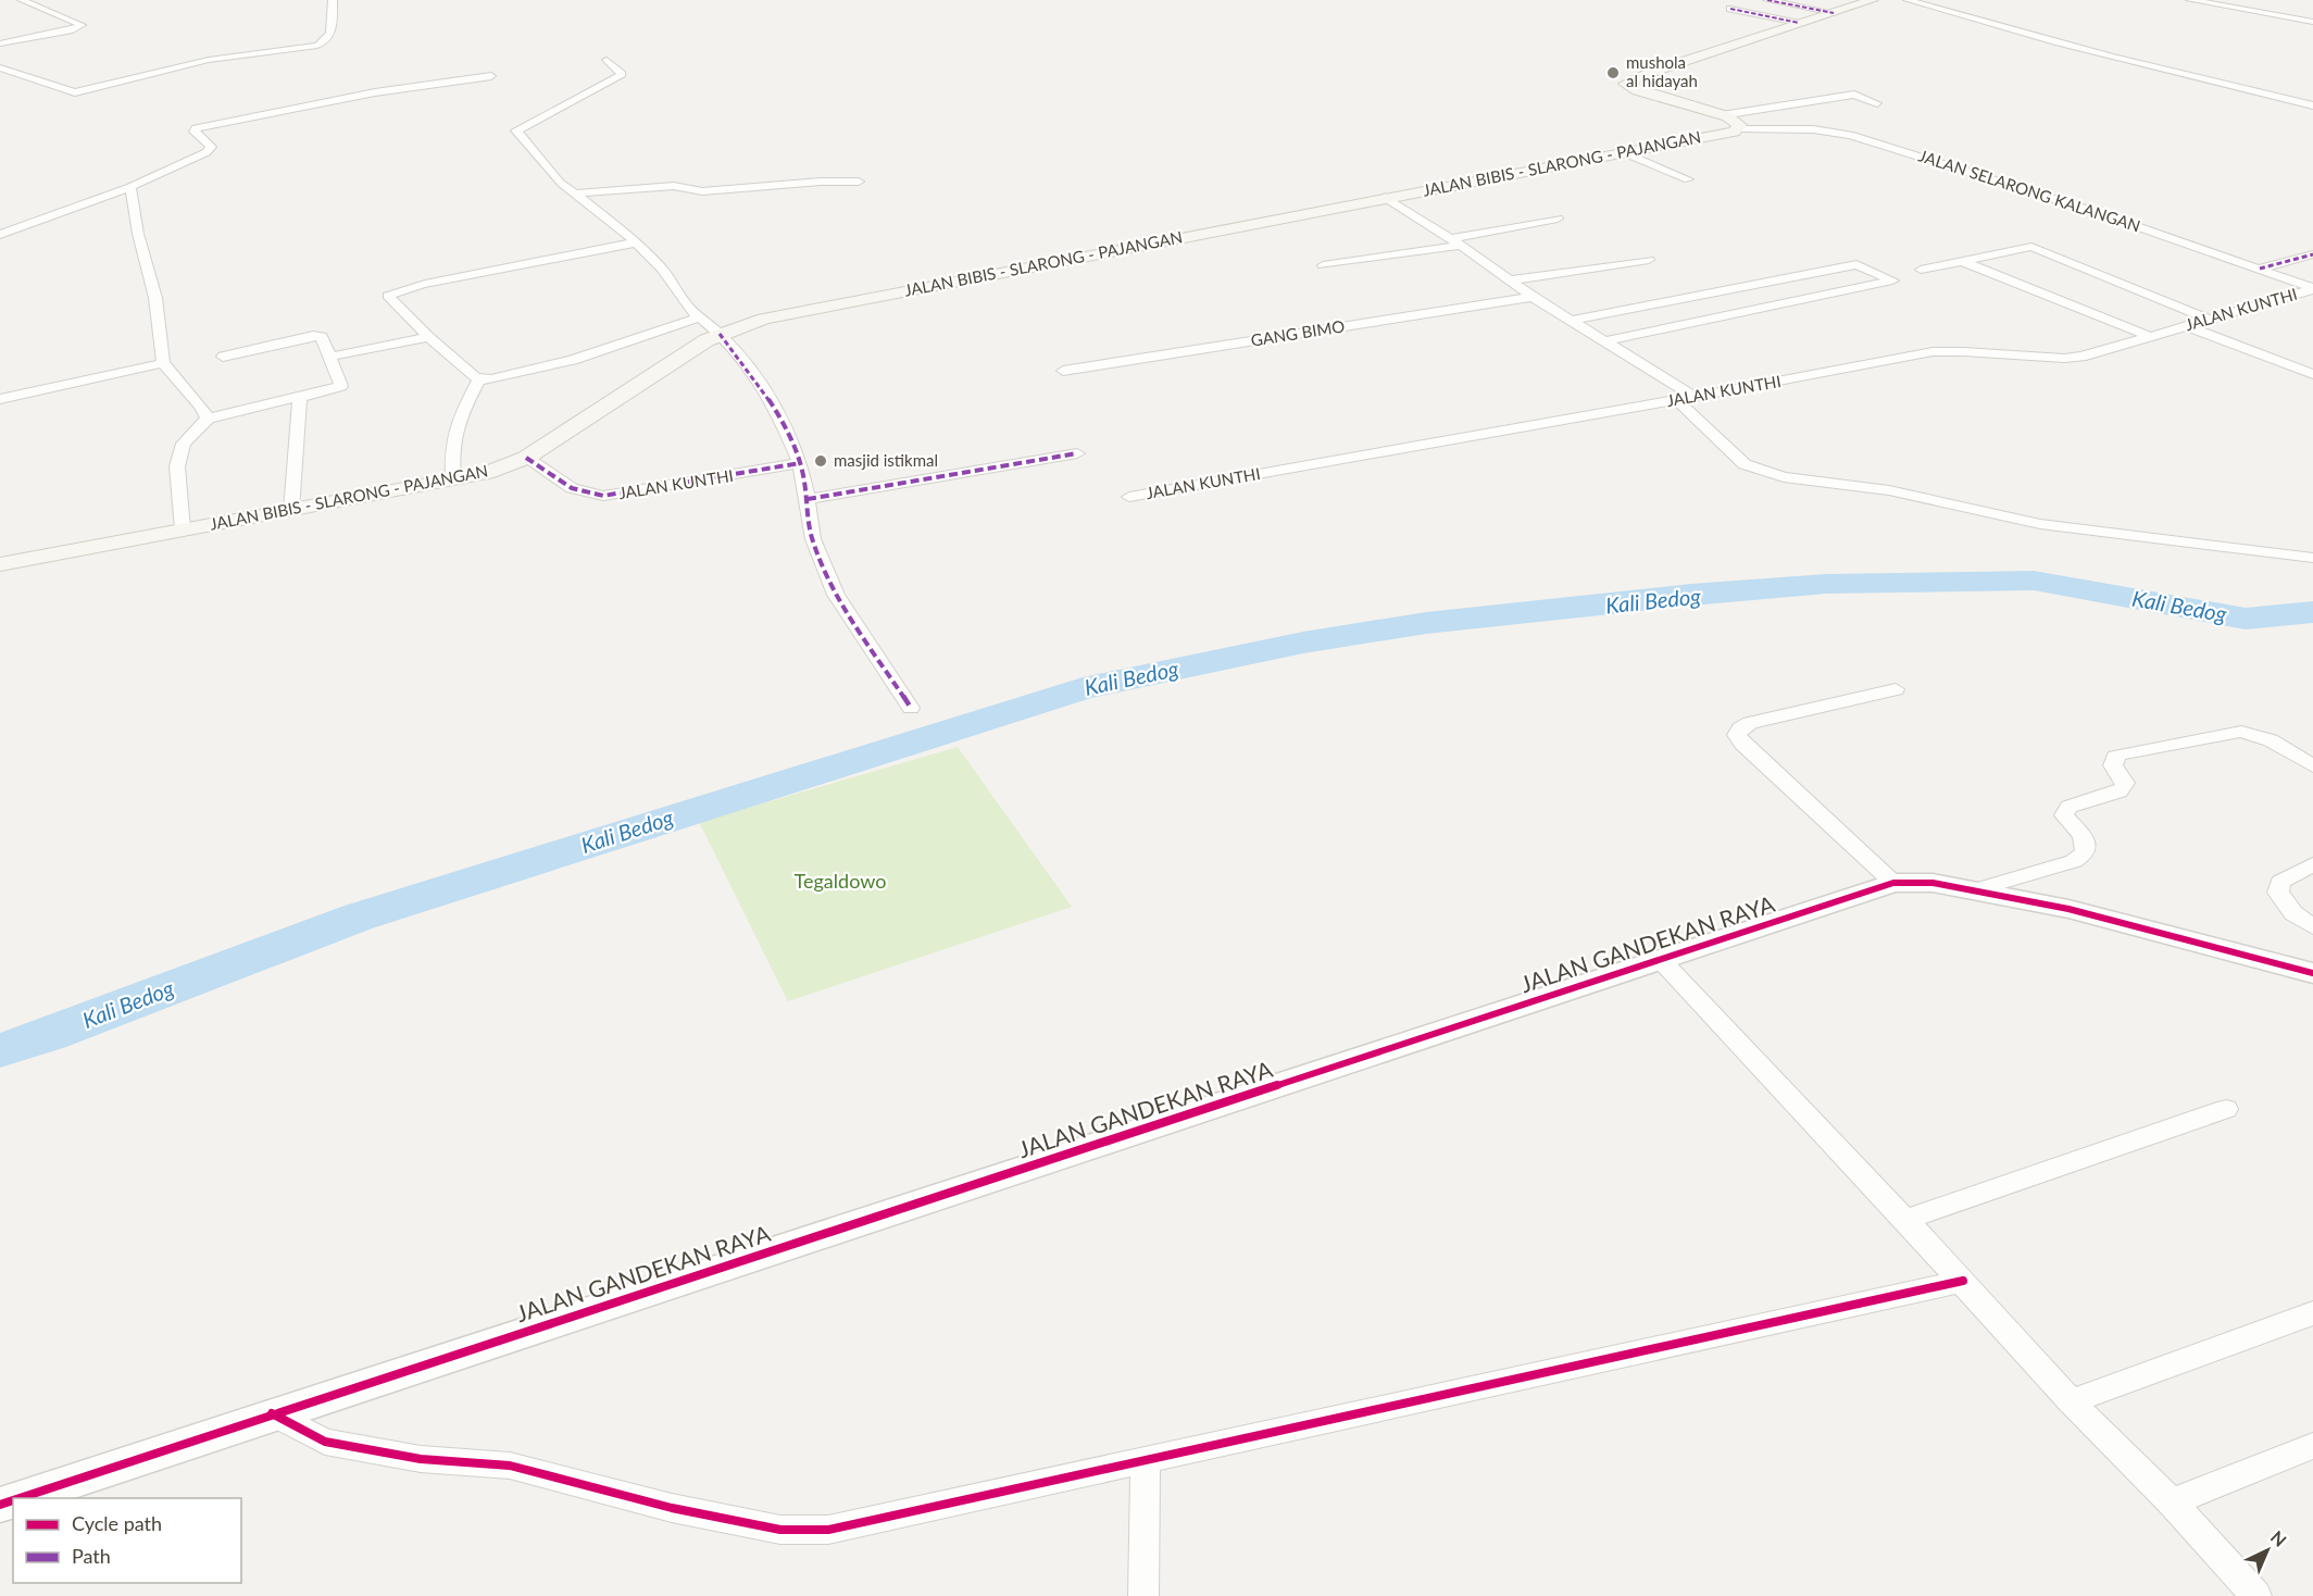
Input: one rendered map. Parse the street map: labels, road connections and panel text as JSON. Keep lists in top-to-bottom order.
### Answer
{
  "streets": {
    "main road": ["JALAN BIBIS - SLARONG - PAJANGAN"],
    "street": [
      "JALAN SELARONG KALANGAN",
      "JALAN KUNTHI",
      "GANG BIMO",
      "JALAN GANDEKAN RAYA"
    ]
  },
  "crossings": [
    ["JALAN BIBIS - SLARONG - PAJANGAN", "JALAN SELARONG KALANGAN"],
    ["JALAN BIBIS - SLARONG - PAJANGAN", "JALAN KUNTHI"],
    ["JALAN SELARONG KALANGAN", "JALAN KUNTHI"]
  ],
  "water": ["Kali Bedog"],
  "parks": ["Tegaldowo"],
  "places": ["mushola al hidayah", "masjid istikmal"],
  "legend": ["Cycle path", "Path"],
  "north": "top right"
}
